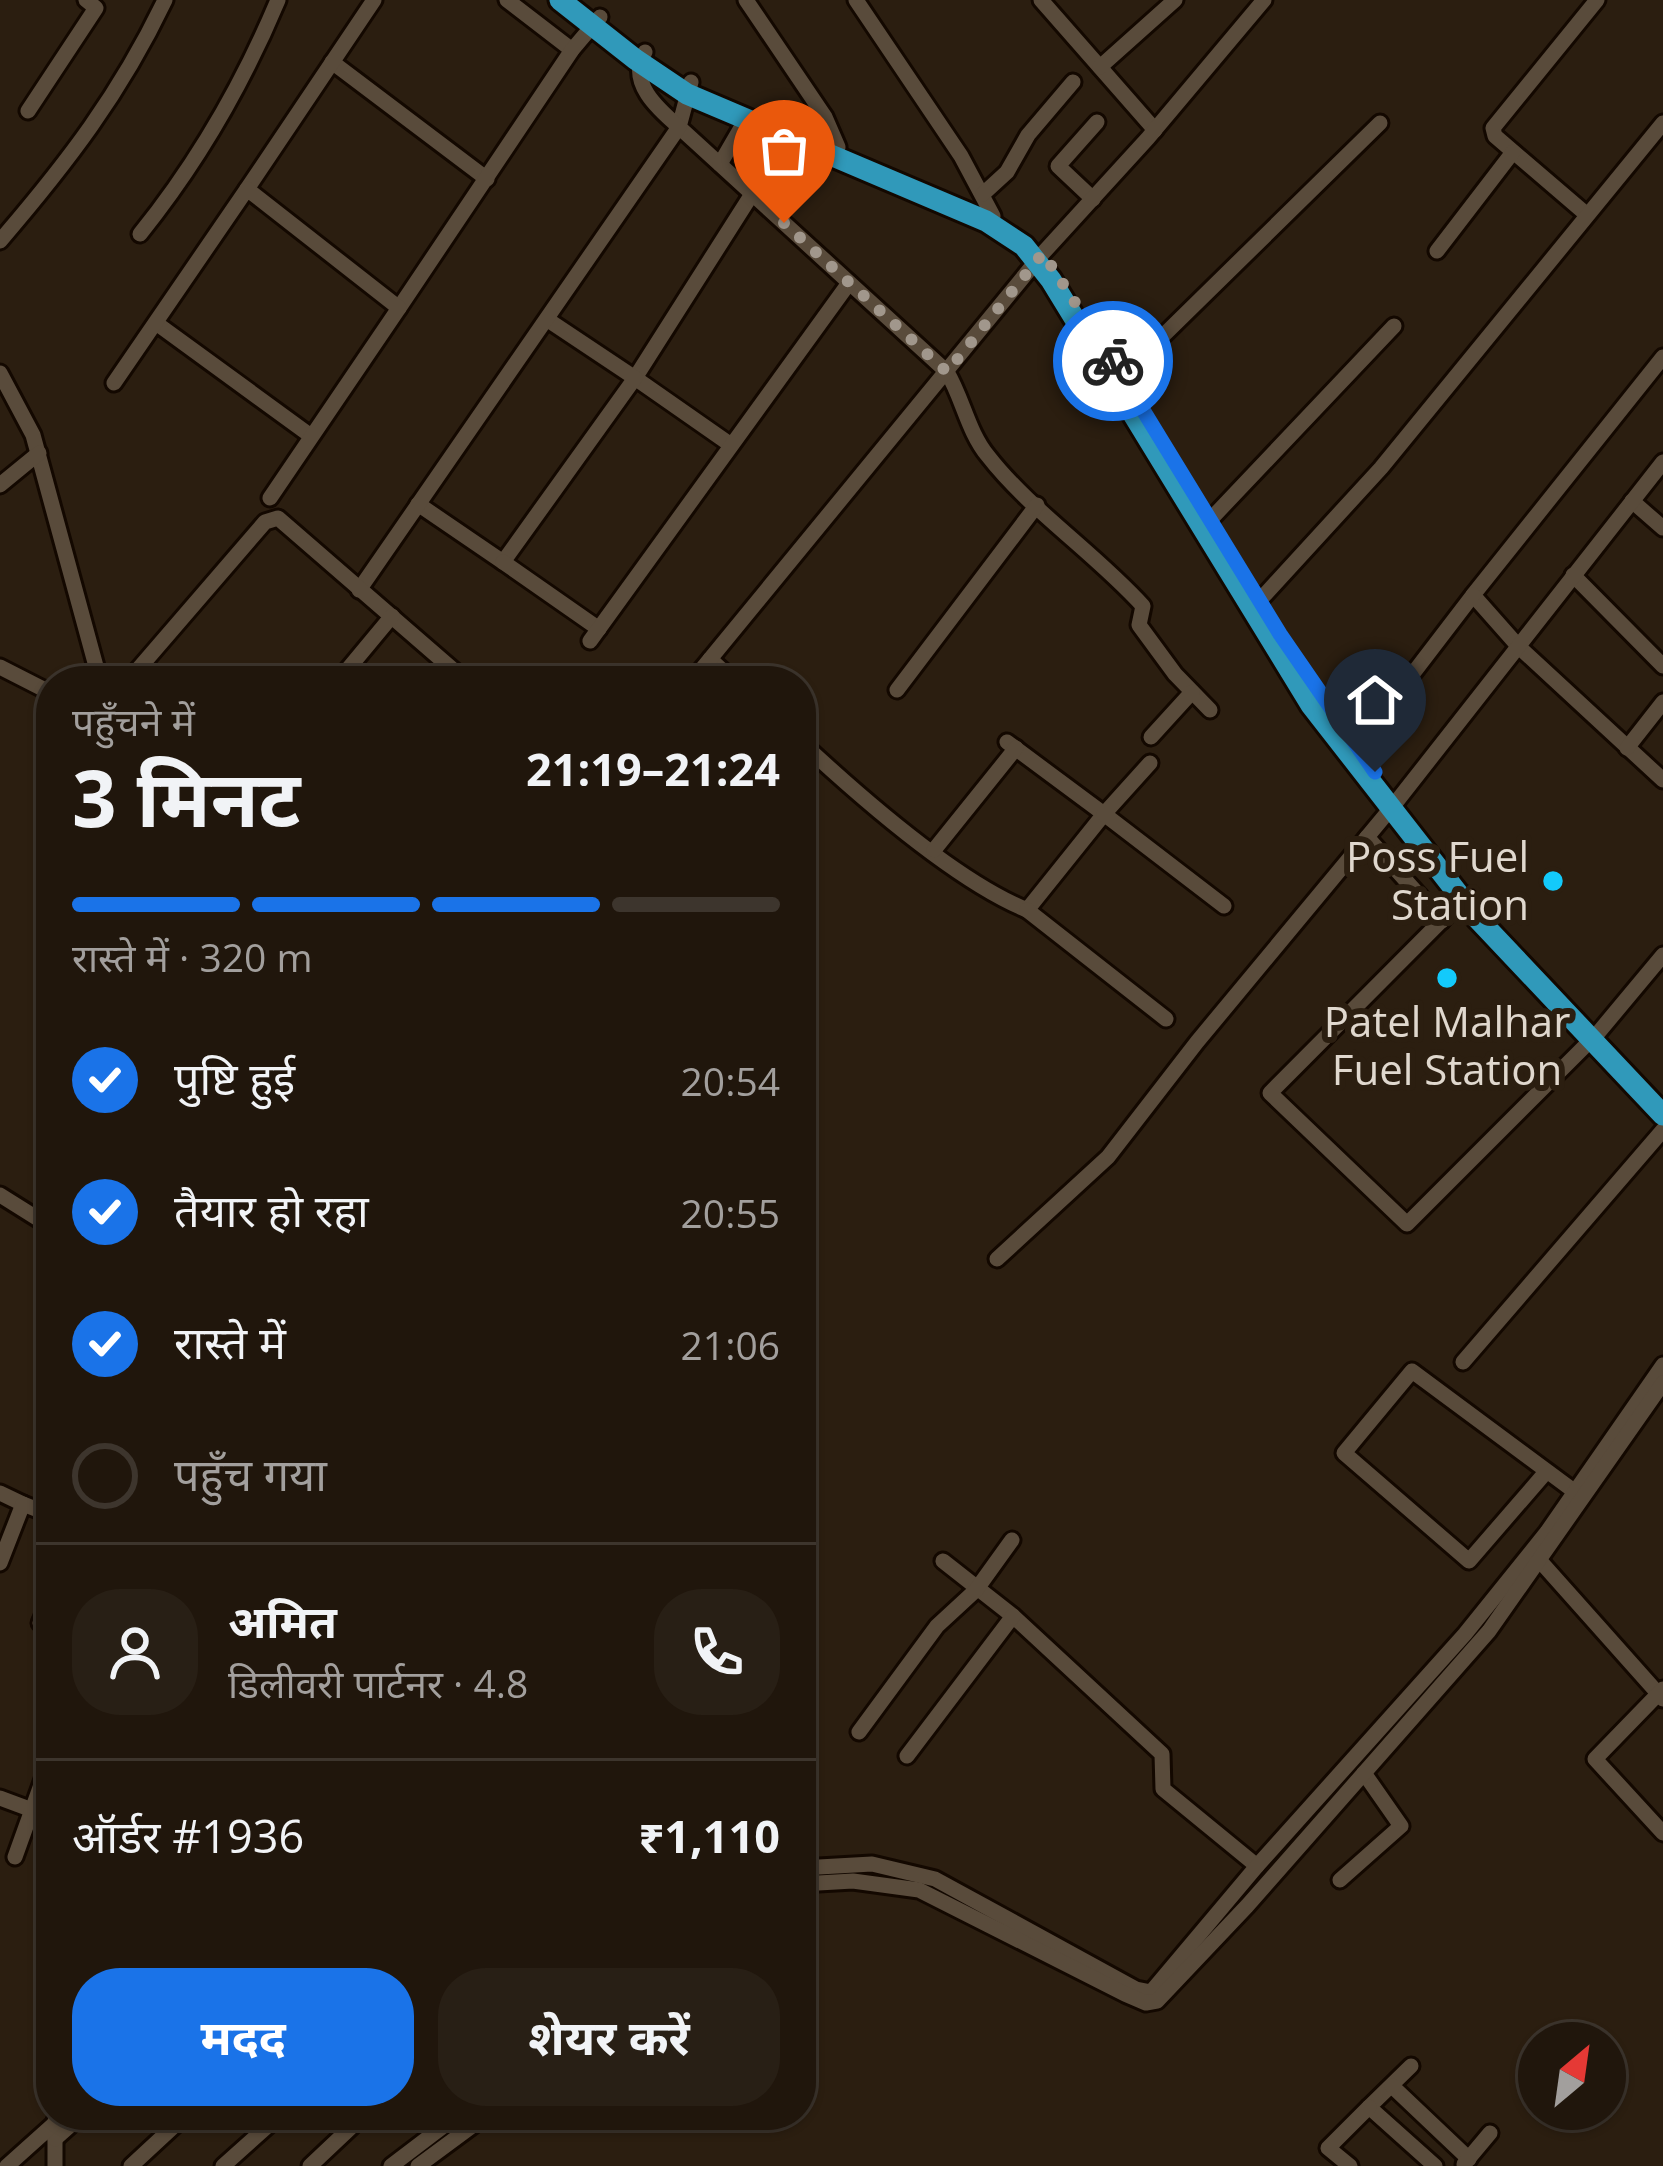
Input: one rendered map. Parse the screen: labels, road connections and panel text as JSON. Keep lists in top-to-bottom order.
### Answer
{
  "places": ["Poss Fuel Station", "Patel Malhar Fuel Station"],
  "north": "top right",
  "page": {
    "heading": ["3 मिनट", "पहुँचने में", "21:19–21:24"],
    "panel": [
      "अमित",
      "डिलीवरी पार्टनर · 4.8",
      "ऑर्डर #1936",
      "₹1,110"
    ],
    "bar": "रास्ते में · 320 m",
    "list": [
      ["पुष्टि हुई", "20:54"],
      ["तैयार हो रहा", "20:55"],
      ["रास्ते में", "21:06"],
      "पहुँच गया"
    ],
    "buttons": ["मदद", "शेयर करें"]
  }
}
